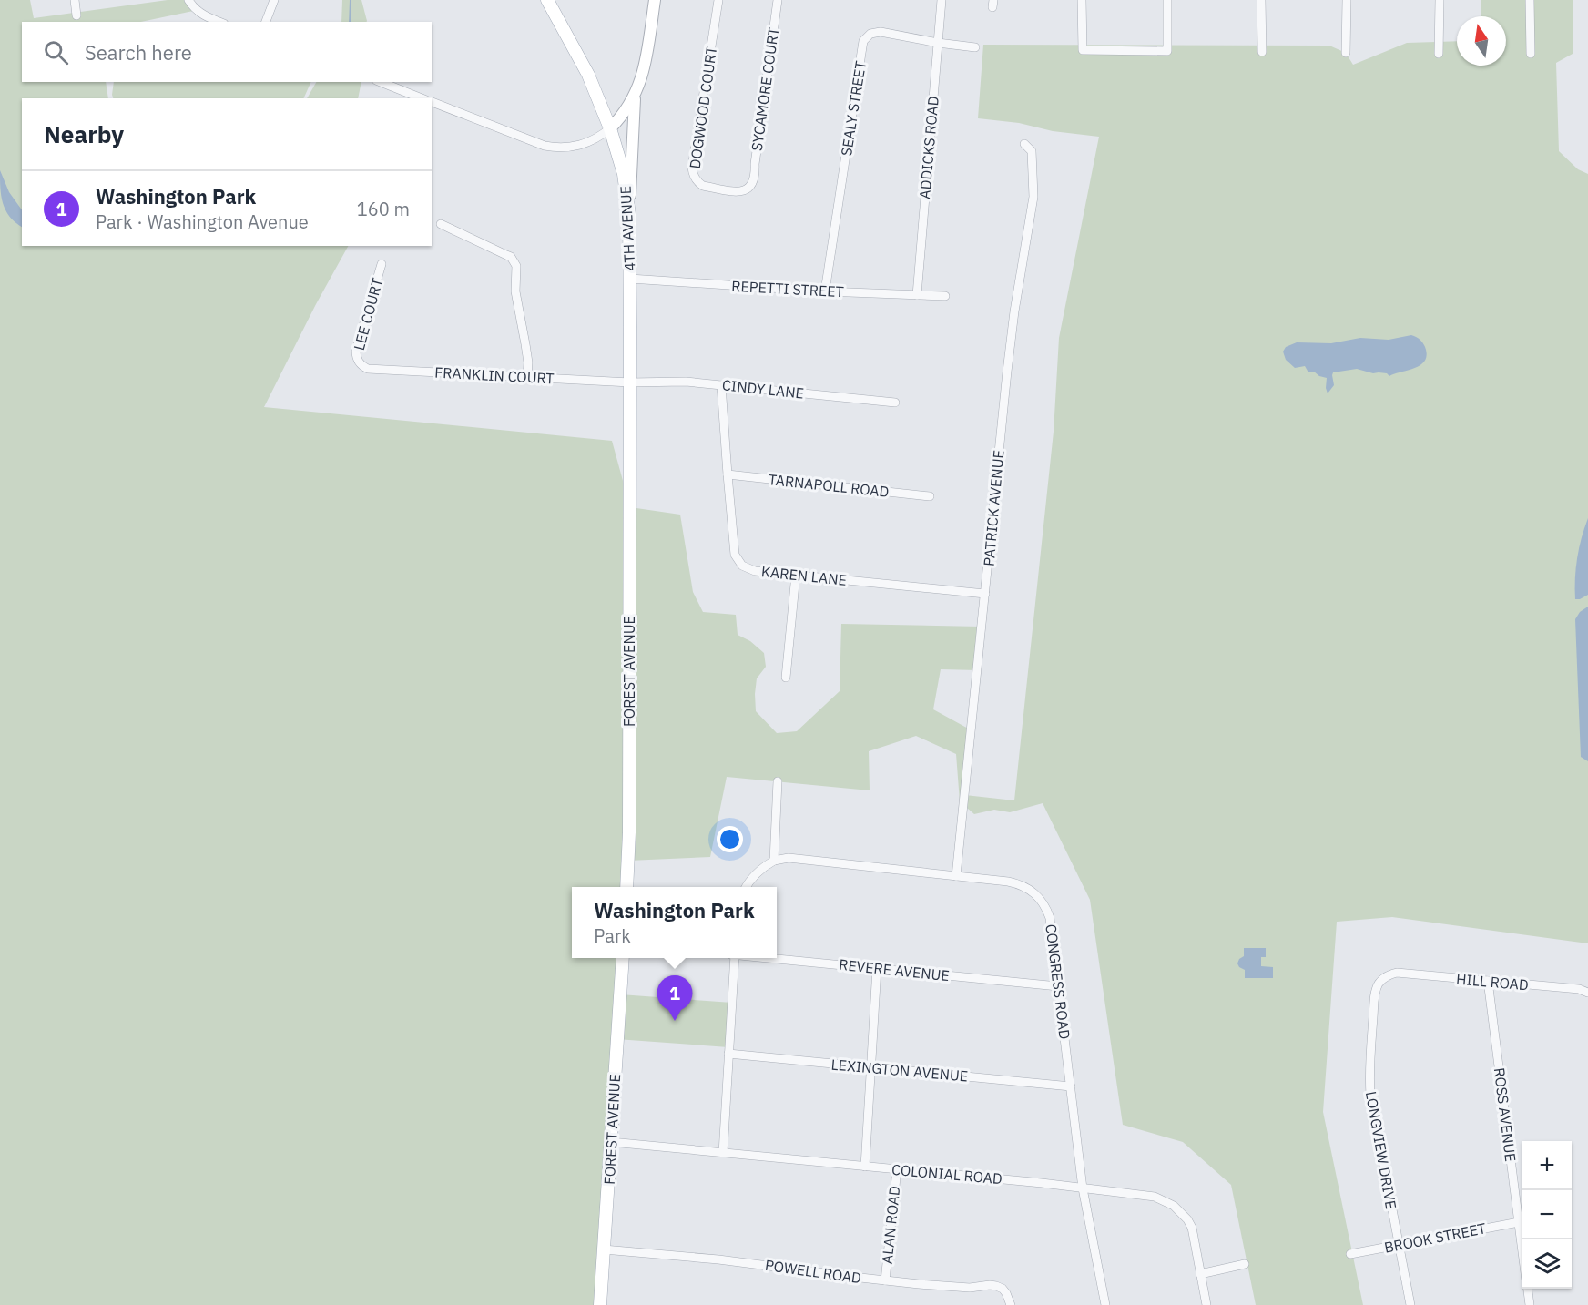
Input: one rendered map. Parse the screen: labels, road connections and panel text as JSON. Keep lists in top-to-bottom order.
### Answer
{
  "streets": {
    "main road": ["4TH AVENUE", "FOREST AVENUE"],
    "street": [
      "SYCAMORE COURT",
      "DOGWOOD COURT",
      "SEALY STREET",
      "ADDICKS ROAD",
      "REPETTI STREET",
      "LEE COURT",
      "FRANKLIN COURT",
      "CINDY LANE",
      "TARNAPOLL ROAD",
      "PATRICK AVENUE",
      "KAREN LANE",
      "REVERE AVENUE",
      "CONGRESS ROAD",
      "HILL ROAD",
      "LEXINGTON AVENUE",
      "ROSS AVENUE",
      "LONGVIEW DRIVE",
      "COLONIAL ROAD",
      "ALAN ROAD",
      "BROOK STREET",
      "POWELL ROAD"
    ]
  },
  "crossings": [
    ["SYCAMORE COURT", "DOGWOOD COURT"],
    ["SEALY STREET", "ADDICKS ROAD"],
    ["SEALY STREET", "REPETTI STREET"],
    ["ADDICKS ROAD", "REPETTI STREET"],
    ["4TH AVENUE", "REPETTI STREET"],
    ["4TH AVENUE", "FRANKLIN COURT"],
    ["4TH AVENUE", "CINDY LANE"],
    ["4TH AVENUE", "FOREST AVENUE"],
    ["LEE COURT", "FRANKLIN COURT"],
    ["FRANKLIN COURT", "CINDY LANE"],
    ["FRANKLIN COURT", "FOREST AVENUE"],
    ["CINDY LANE", "KAREN LANE"],
    ["CINDY LANE", "FOREST AVENUE"],
    ["TARNAPOLL ROAD", "KAREN LANE"],
    ["PATRICK AVENUE", "KAREN LANE"],
    ["PATRICK AVENUE", "CONGRESS ROAD"],
    ["FOREST AVENUE", "COLONIAL ROAD"],
    ["FOREST AVENUE", "POWELL ROAD"],
    ["REVERE AVENUE", "CONGRESS ROAD"],
    ["CONGRESS ROAD", "LEXINGTON AVENUE"],
    ["CONGRESS ROAD", "COLONIAL ROAD"],
    ["HILL ROAD", "ROSS AVENUE"],
    ["HILL ROAD", "LONGVIEW DRIVE"],
    ["ROSS AVENUE", "BROOK STREET"],
    ["LONGVIEW DRIVE", "BROOK STREET"],
    ["COLONIAL ROAD", "ALAN ROAD"],
    ["ALAN ROAD", "POWELL ROAD"]
  ],
  "north": "top",
  "page": {
    "search": "Search here",
    "heading": "Nearby",
    "list": [
      {
        "mark": "1",
        "name": "Washington Park",
        "note": "Park · Washington Avenue",
        "value": "160 m"
      }
    ],
    "popup": ["Washington Park", "Park"],
    "pins": "1",
    "map_buttons": ["+", "−"]
  }
}
